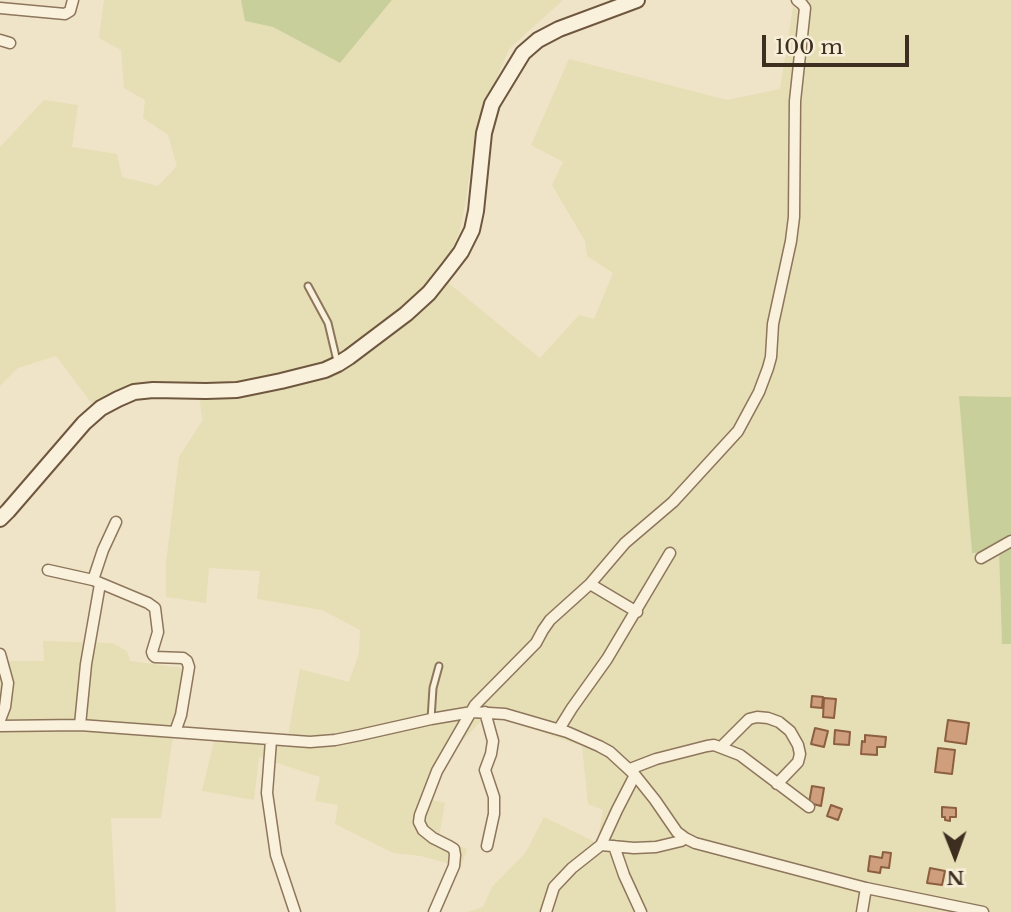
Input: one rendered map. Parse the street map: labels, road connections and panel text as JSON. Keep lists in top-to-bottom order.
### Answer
{
  "scale_bar": "100 m",
  "north": "bottom"
}
